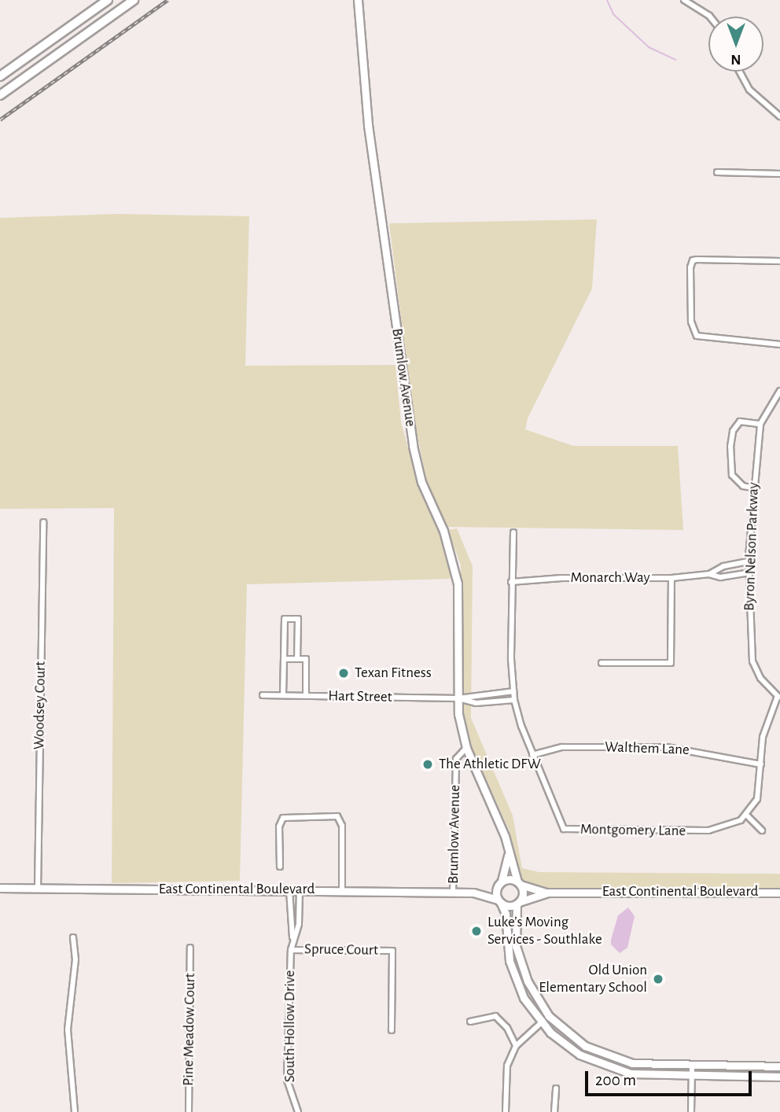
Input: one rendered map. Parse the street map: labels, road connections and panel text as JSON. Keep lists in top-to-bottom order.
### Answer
{
  "streets": {
    "main road": ["Brumlow Avenue", "East Continental Boulevard"],
    "street": [
      "Byron Nelson Parkway",
      "Monarch Way",
      "Hart Street",
      "Woodsey Court",
      "Walthem Lane",
      "Montgomery Lane",
      "Spruce Court",
      "South Hollow Drive",
      "Pine Meadow Court"
    ]
  },
  "crossings": [
    ["Brumlow Avenue", "Hart Street"],
    ["Brumlow Avenue", "East Continental Boulevard"],
    ["Byron Nelson Parkway", "Monarch Way"],
    ["Monarch Way", "Montgomery Lane"],
    ["Woodsey Court", "East Continental Boulevard"],
    ["Walthem Lane", "Montgomery Lane"],
    ["East Continental Boulevard", "South Hollow Drive"],
    ["Spruce Court", "South Hollow Drive"]
  ],
  "places": [
    "Texan Fitness",
    "The Athletic DFW",
    "Luke’s Moving Services - Southlake",
    "Old Union Elementary School"
  ],
  "scale_bar": "200 m",
  "north": "bottom"
}
